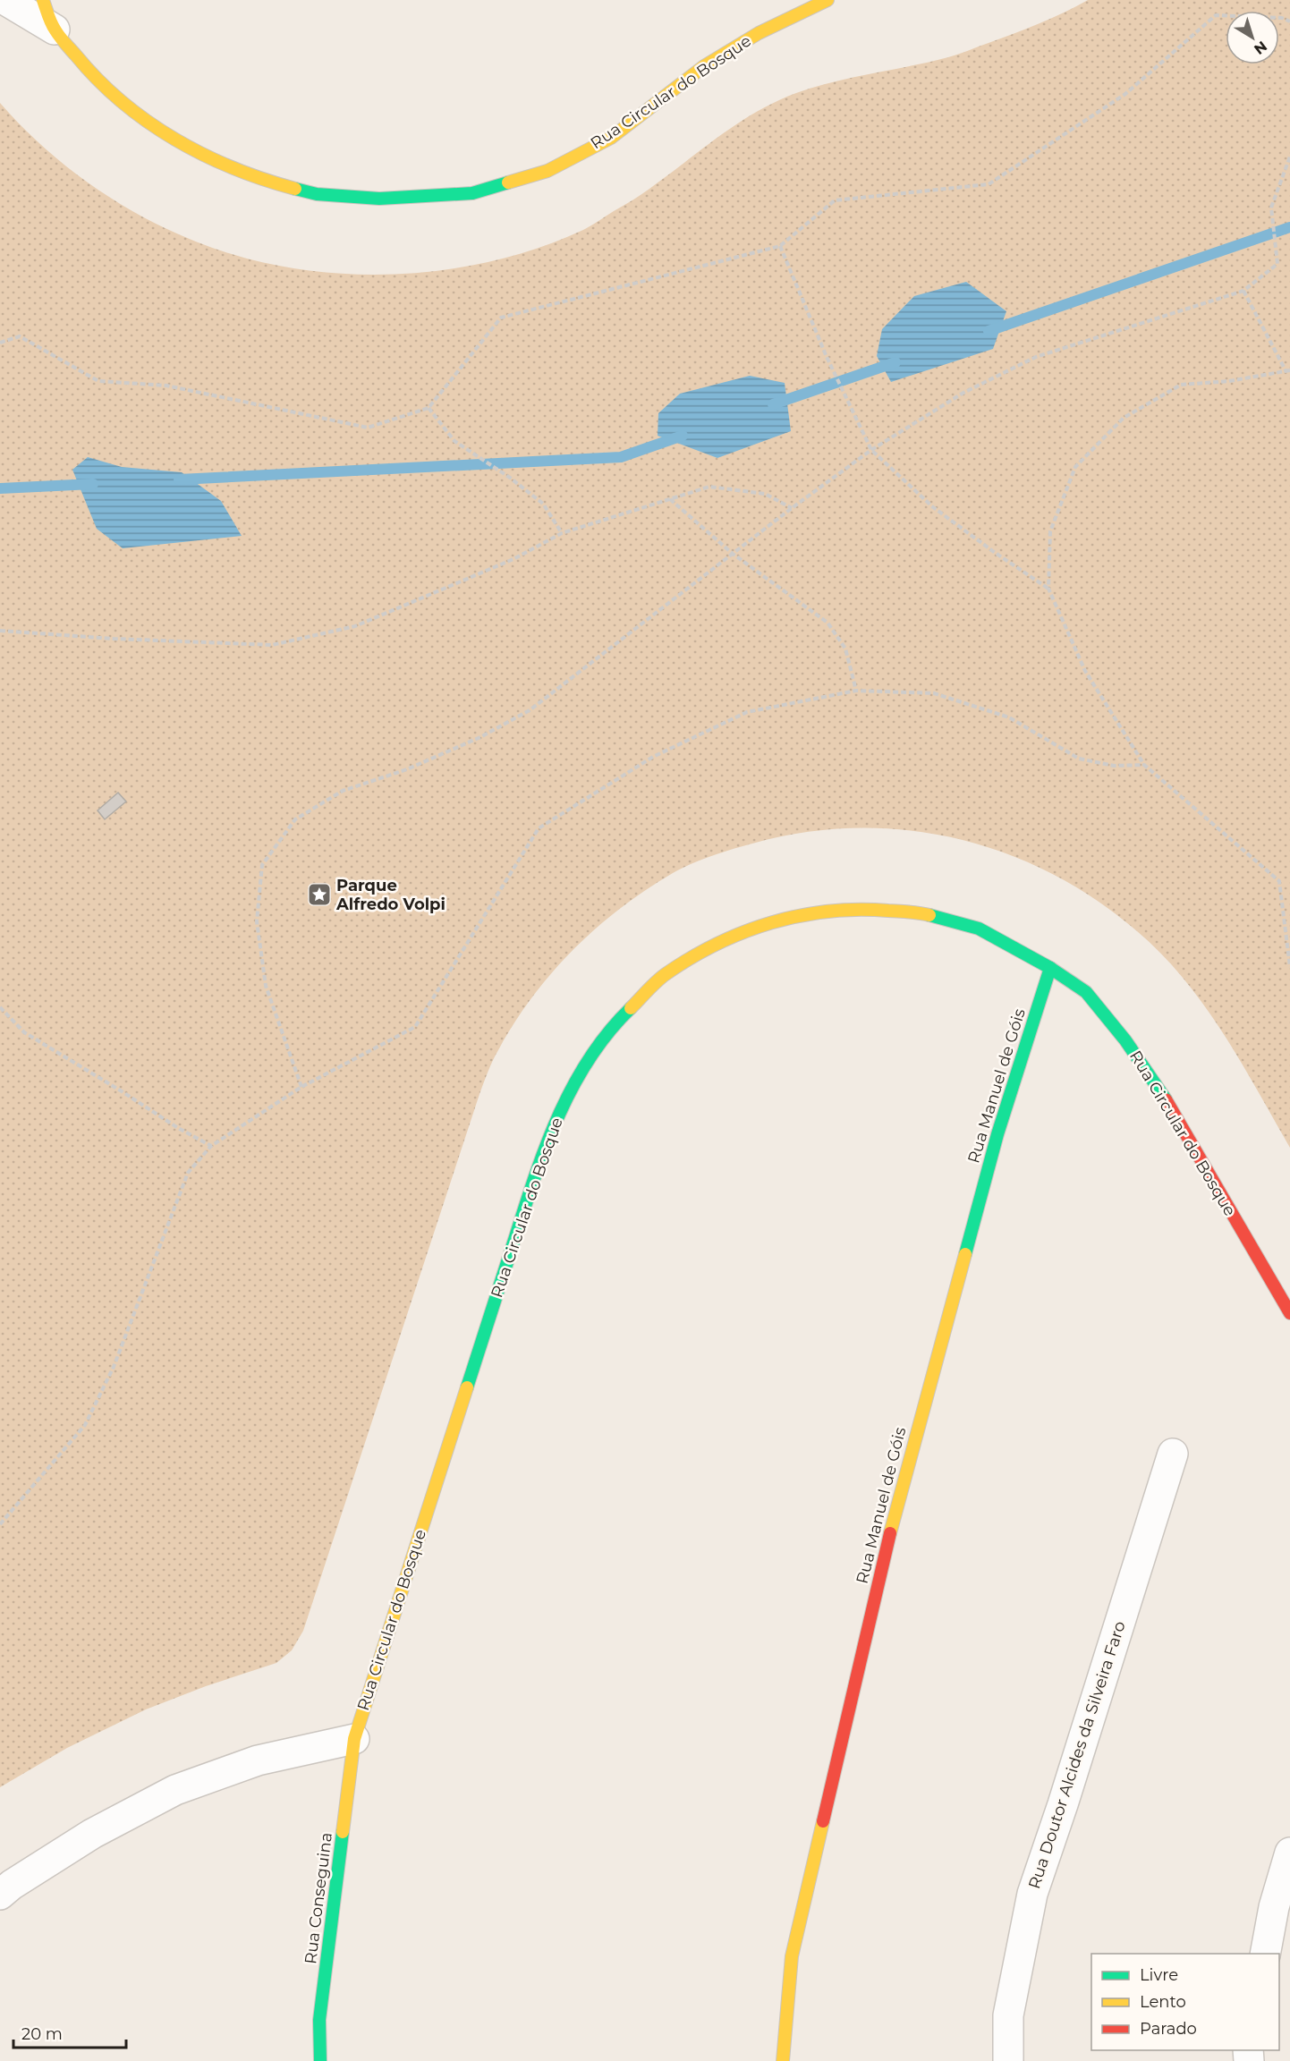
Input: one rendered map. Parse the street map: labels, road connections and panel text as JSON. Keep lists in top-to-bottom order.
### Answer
{
  "streets": {
    "street": [
      "Rua Circular do Bosque",
      "Rua Manuel de Góis",
      "Rua Doutor Alcides da Silveira Faro",
      "Rua Conseguina"
    ]
  },
  "crossings": [
    ["Rua Circular do Bosque", "Rua Manuel de Góis"],
    ["Rua Circular do Bosque", "Rua Conseguina"]
  ],
  "places": {
    "place": ["Parque Alfredo Volpi"]
  },
  "legend": ["Livre", "Lento", "Parado"],
  "scale_bar": "20 m",
  "north": "bottom right"
}
